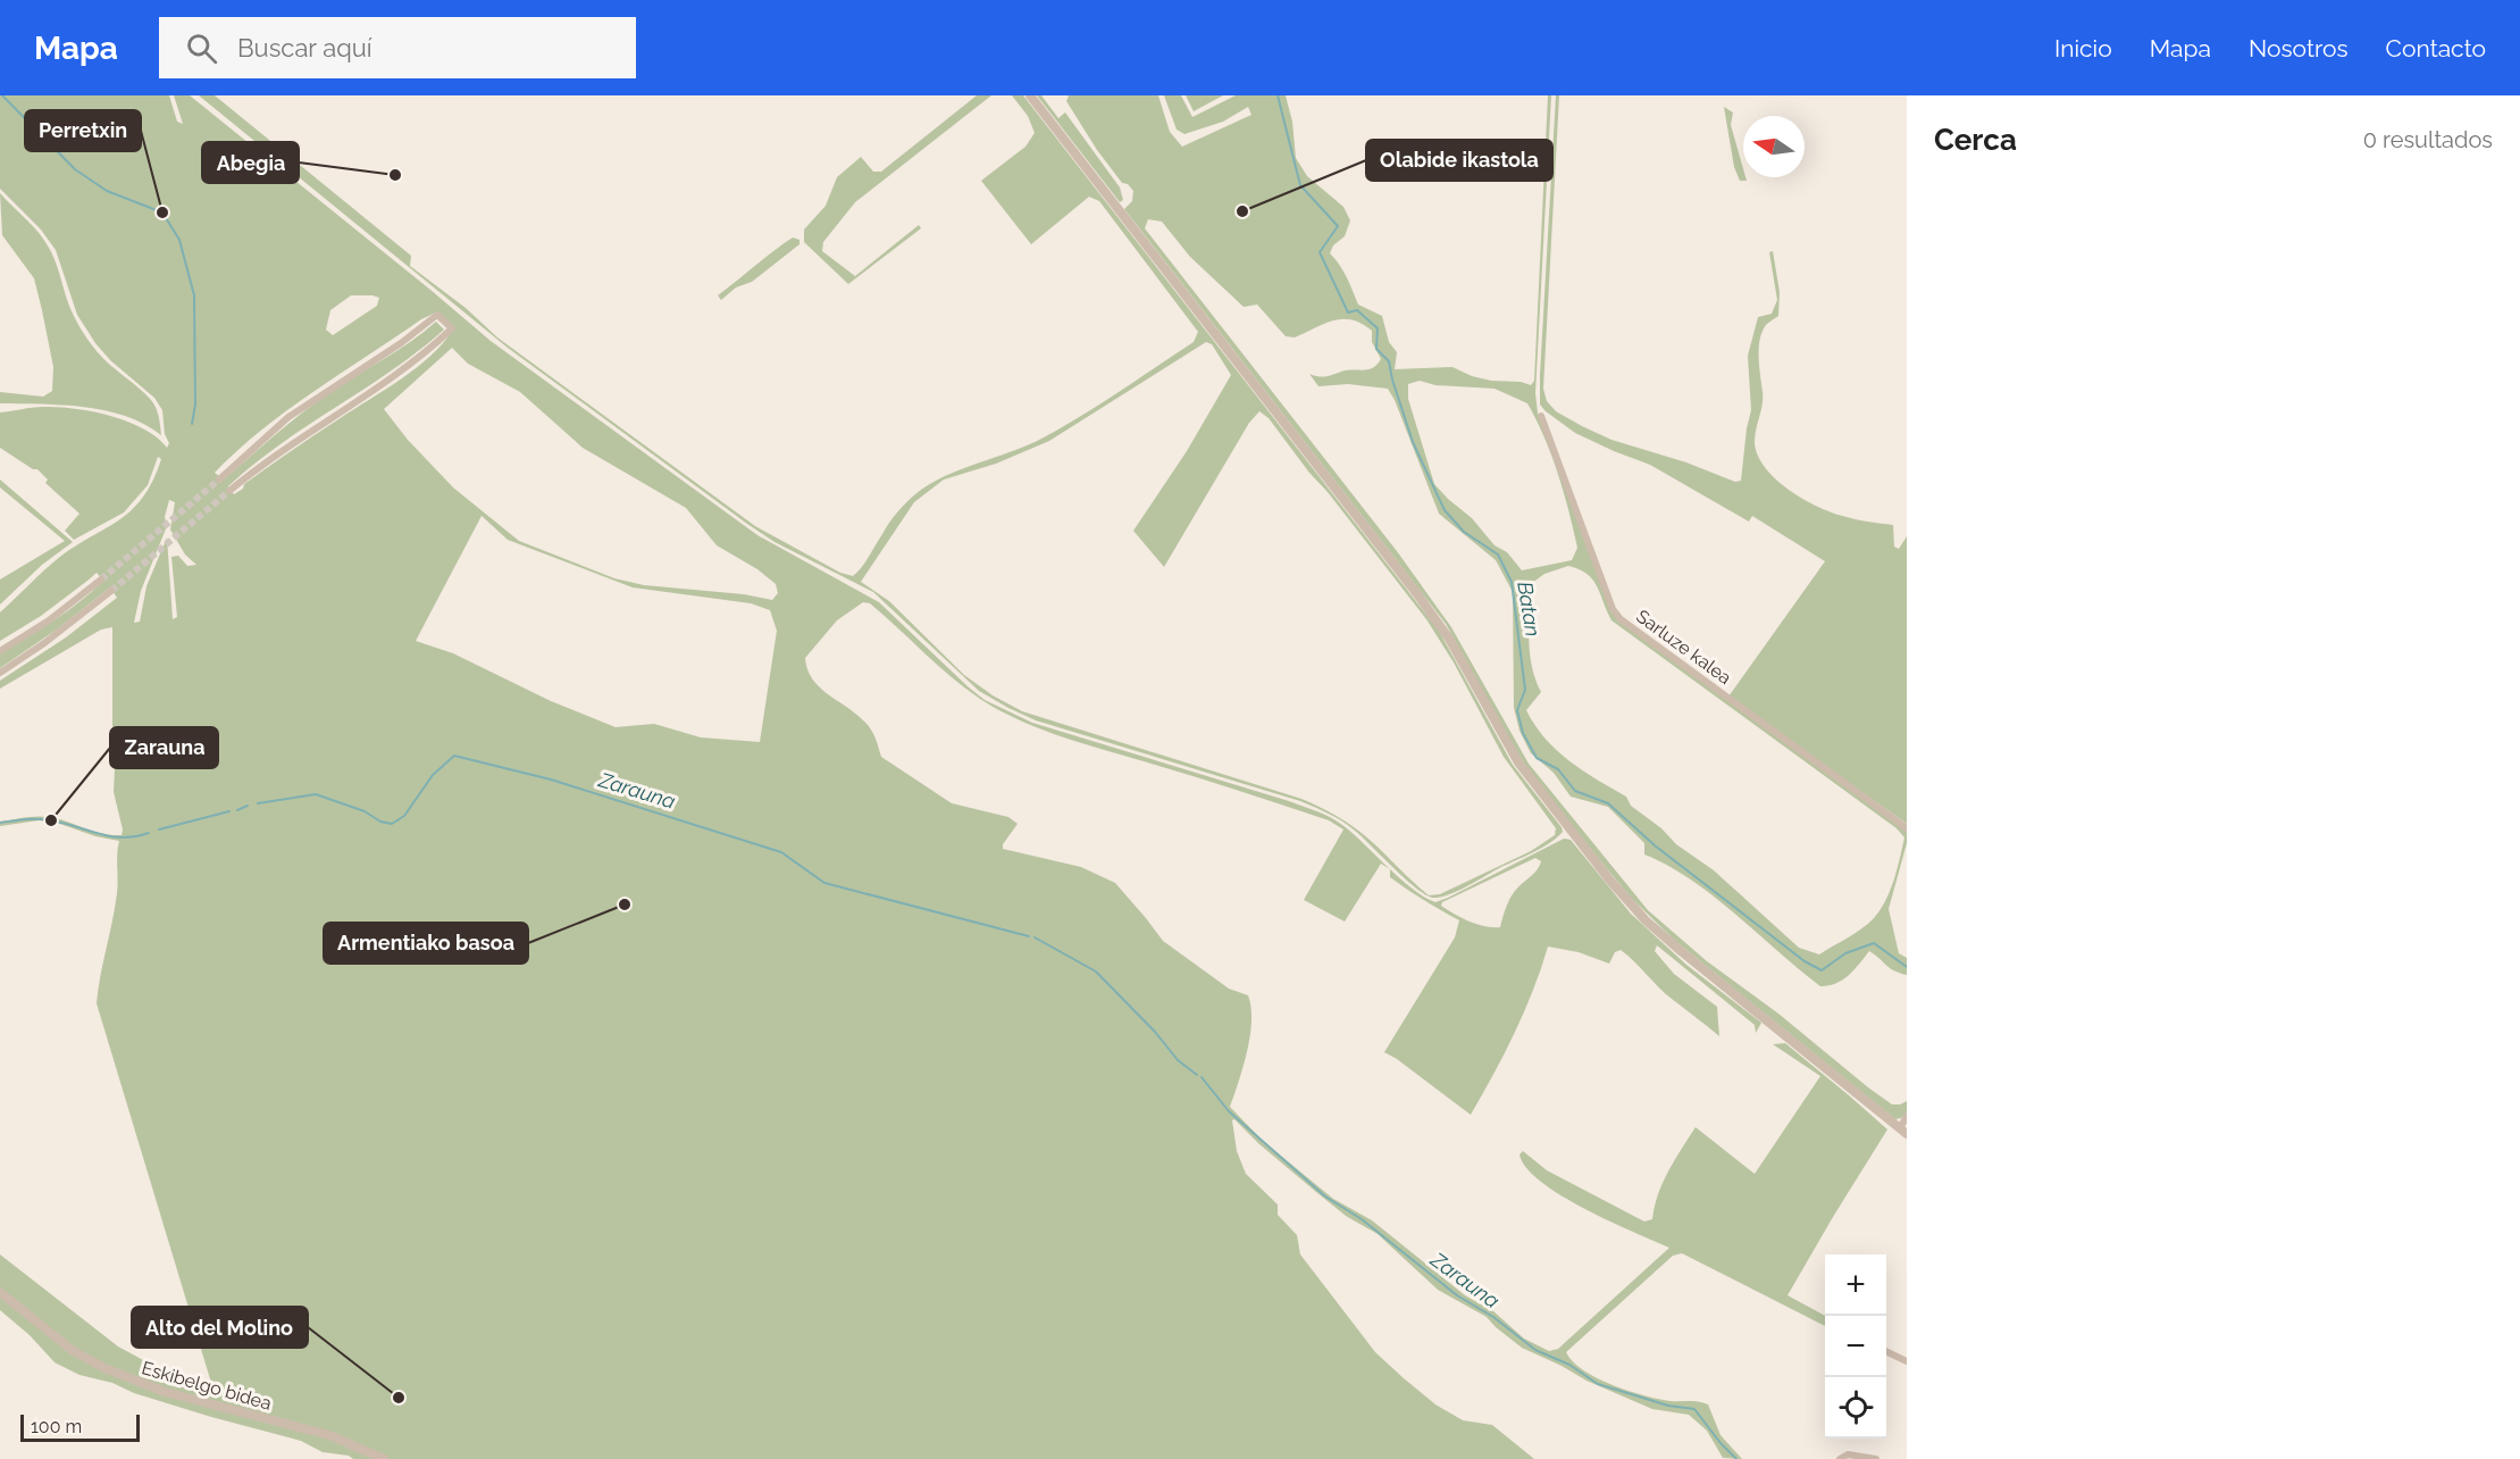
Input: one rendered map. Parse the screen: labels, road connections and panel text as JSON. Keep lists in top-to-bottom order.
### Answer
{
  "streets": {
    "street": ["Sarluze kalea", "Eskibelgo bidea"]
  },
  "water": ["Batan", "Zarauna"],
  "places": [
    "Abegia",
    "Olabide ikastola",
    "Perretxin",
    "Zarauna",
    "Armentiako basoa",
    "Alto del Molino"
  ],
  "scale_bar": "100 m",
  "north": "left",
  "page": {
    "header": "Mapa",
    "search": "Buscar aquí",
    "nav": [
      "Inicio",
      "Mapa",
      "Nosotros",
      "Contacto"
    ],
    "heading": ["Cerca", "0 resultados"],
    "map_buttons": ["+", "−"],
    "scale": "100 m"
  }
}
